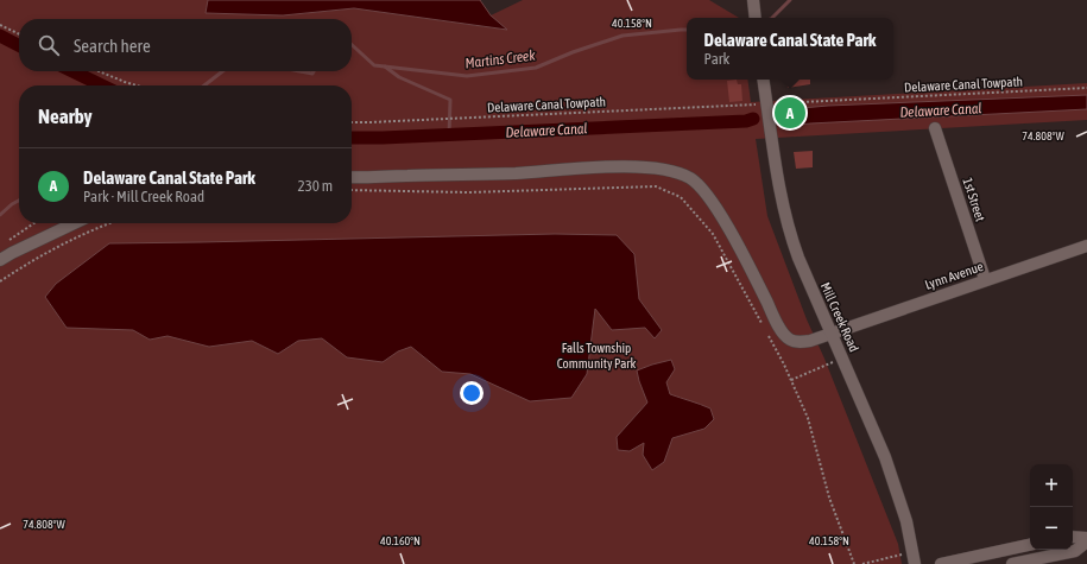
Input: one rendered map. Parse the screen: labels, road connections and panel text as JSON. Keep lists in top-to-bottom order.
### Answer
{
  "streets": {
    "street": ["1st Street", "Lynn Avenue", "Mill Creek Road"],
    "path": ["Delaware Canal Towpath"]
  },
  "crossings": [
    ["1st Street", "Lynn Avenue"],
    ["Lynn Avenue", "Mill Creek Road"]
  ],
  "water": ["Martins Creek", "Delaware Canal"],
  "parks": ["Falls Township Community Park"],
  "page": {
    "popup": ["Delaware Canal State Park", "Park"],
    "search": "Search here",
    "heading": "Nearby",
    "pins": "A",
    "list": [
      {
        "mark": "A",
        "name": "Delaware Canal State Park",
        "note": "Park · Mill Creek Road",
        "value": "230 m"
      }
    ],
    "map_buttons": ["+", "−"]
  },
  "coordinates": ["40.158°N", "74.808°W", "40.160°N"]
}
